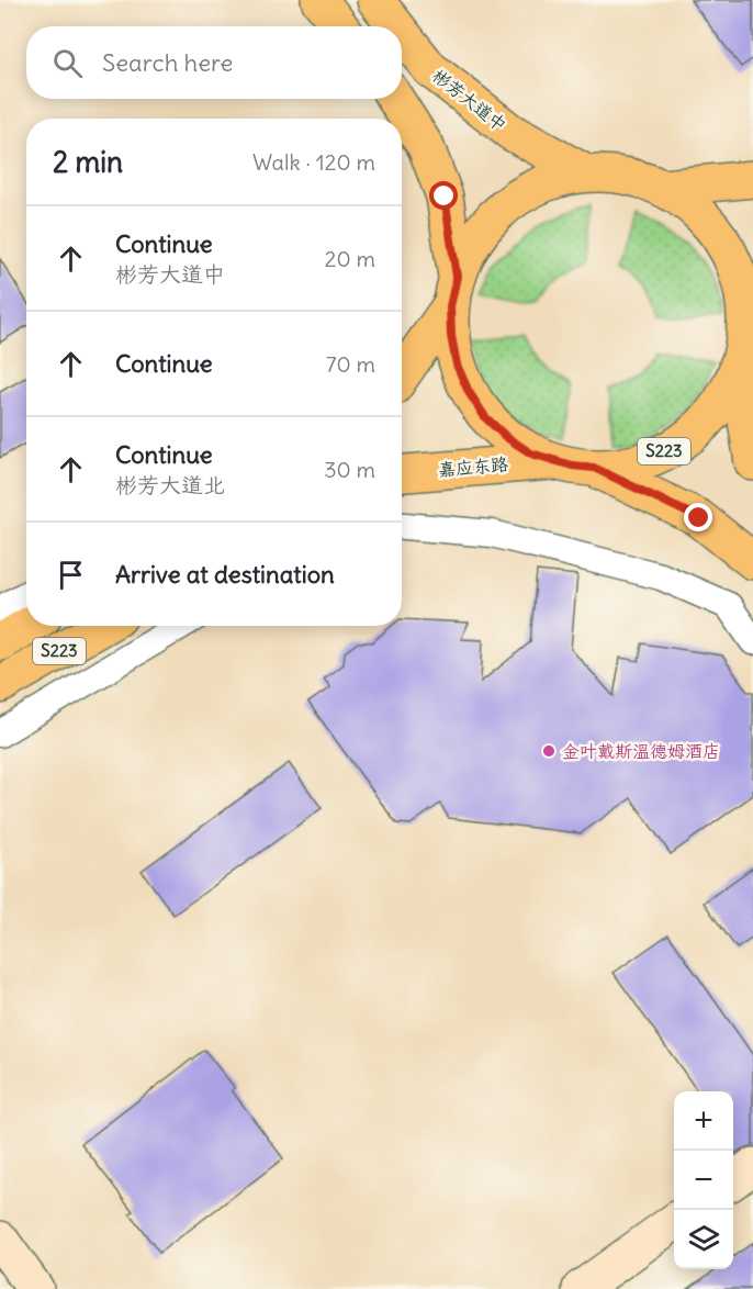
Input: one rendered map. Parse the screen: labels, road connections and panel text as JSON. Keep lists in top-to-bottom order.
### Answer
{
  "streets": {
    "main road": ["彬芳大道中", "S223", "嘉应东路"]
  },
  "crossings": [
    ["S223", "嘉应东路"]
  ],
  "places": ["金叶戴斯温德姆酒店"],
  "page": {
    "search": "Search here",
    "heading": ["2 min", "Walk · 120 m"],
    "list": [
      ["Continue", "彬芳大道中", "20 m"],
      ["Continue", "70 m"],
      ["Continue", "彬芳大道北", "30 m"],
      "Arrive at destination"
    ],
    "map_buttons": ["+", "−"]
  }
}
